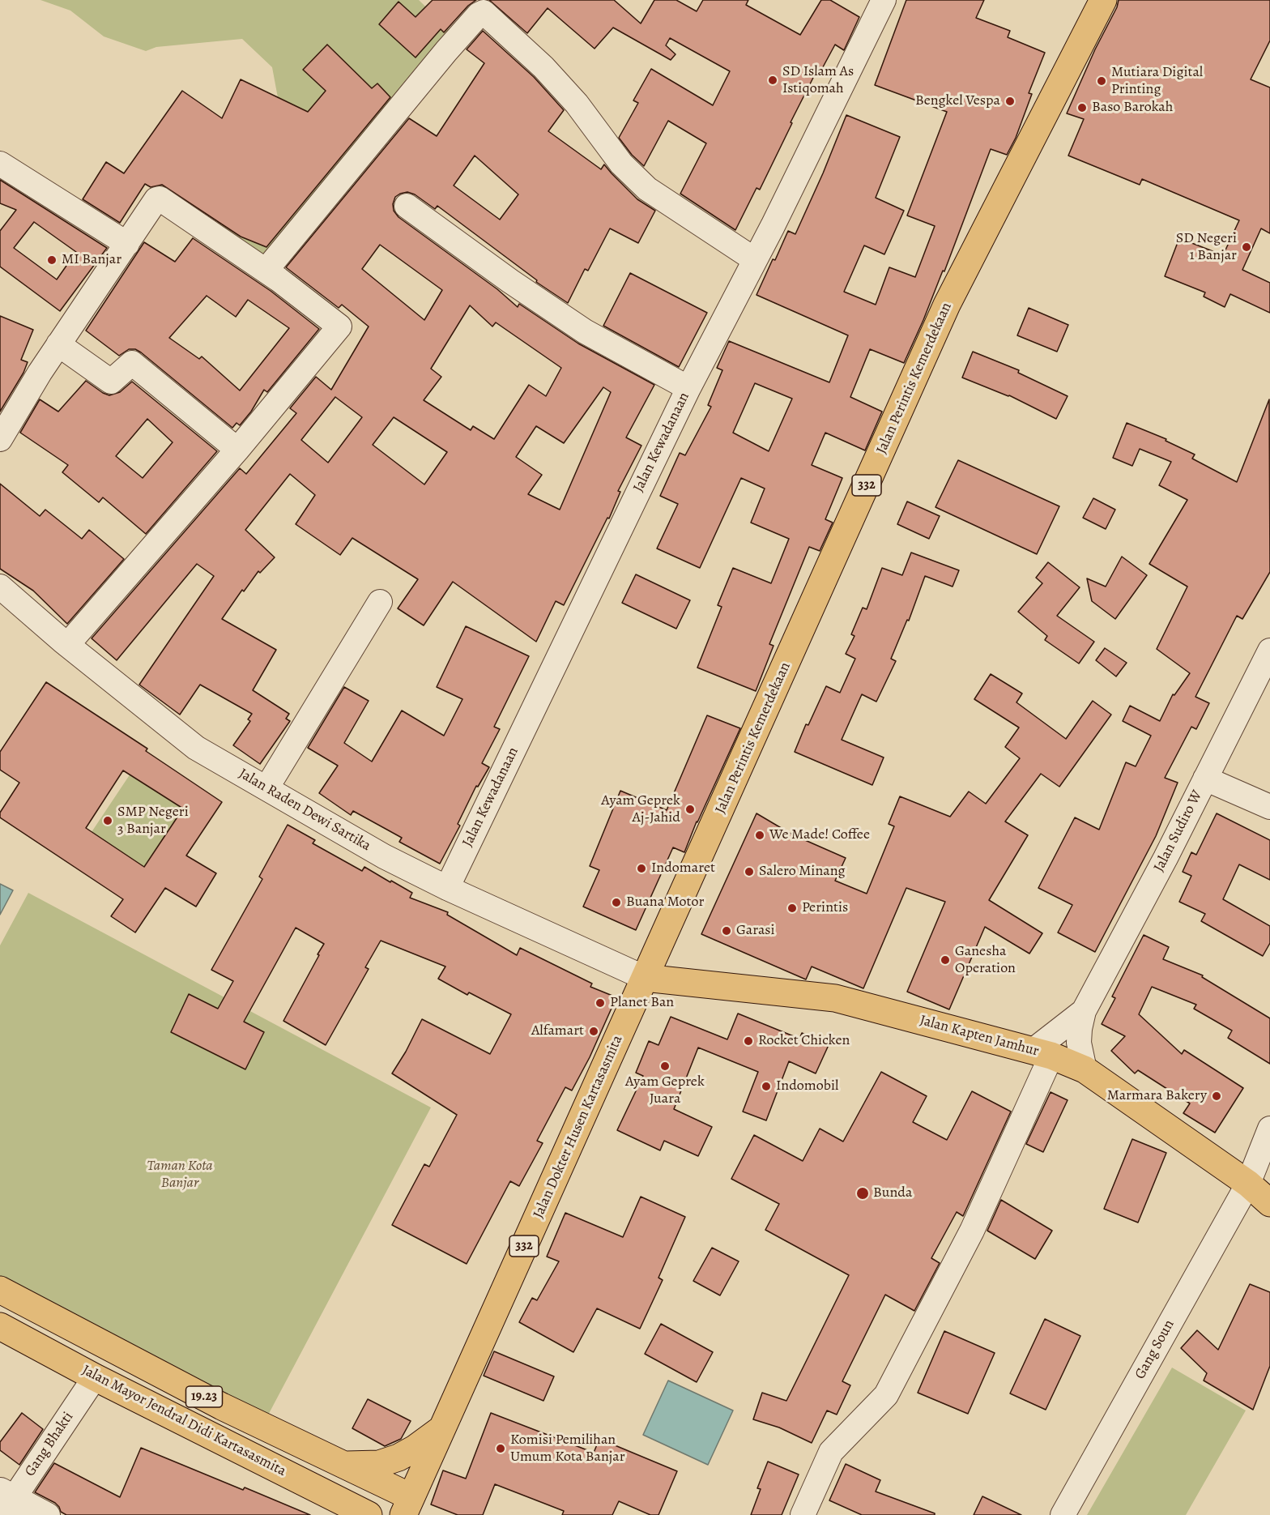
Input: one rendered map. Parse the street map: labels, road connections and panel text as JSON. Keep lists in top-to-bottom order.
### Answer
{
  "streets": {
    "main road": [
      "Jalan Perintis Kemerdekaan",
      "332",
      "Jalan Kapten Jamhur",
      "Jalan Dokter Husen Kartasasmita",
      "19.23",
      "Jalan Mayor Jendral Didi Kartasasmita"
    ],
    "street": [
      "Jalan Kewadanaan",
      "Jalan Raden Dewi Sartika",
      "Jalan Sudiro W",
      "Gang Soun",
      "Gang Bhakti"
    ]
  },
  "crossings": [
    ["Jalan Perintis Kemerdekaan", "Jalan Raden Dewi Sartika"],
    ["Jalan Perintis Kemerdekaan", "Jalan Kapten Jamhur"],
    ["Jalan Perintis Kemerdekaan", "Jalan Dokter Husen Kartasasmita"],
    ["Jalan Kewadanaan", "Jalan Raden Dewi Sartika"],
    ["Jalan Raden Dewi Sartika", "Jalan Kapten Jamhur"],
    ["Jalan Raden Dewi Sartika", "Jalan Dokter Husen Kartasasmita"],
    ["Jalan Kapten Jamhur", "Jalan Dokter Husen Kartasasmita"],
    ["Jalan Kapten Jamhur", "Gang Soun"],
    ["Jalan Dokter Husen Kartasasmita", "19.23"],
    ["Jalan Mayor Jendral Didi Kartasasmita", "Gang Bhakti"]
  ],
  "parks": ["Taman Kota Banjar"],
  "places": [
    "SD Islam As Istiqomah",
    "Mutiara Digital Printing",
    "Bengkel Vespa",
    "Baso Barokah",
    "SD Negeri 1 Banjar",
    "MI Banjar",
    "Ayam Geprek Aj-Jahid",
    "SMP Negeri 3 Banjar",
    "We Made! Coffee",
    "Indomaret",
    "Salero Minang",
    "Buana Motor",
    "Perintis",
    "Garasi",
    "Ganesha Operation",
    "Planet Ban",
    "Alfamart",
    "Rocket Chicken",
    "Ayam Geprek Juara",
    "Indomobil",
    "Marmara Bakery",
    "Bunda",
    "Komisi Pemilihan Umum Kota Banjar"
  ]
}
